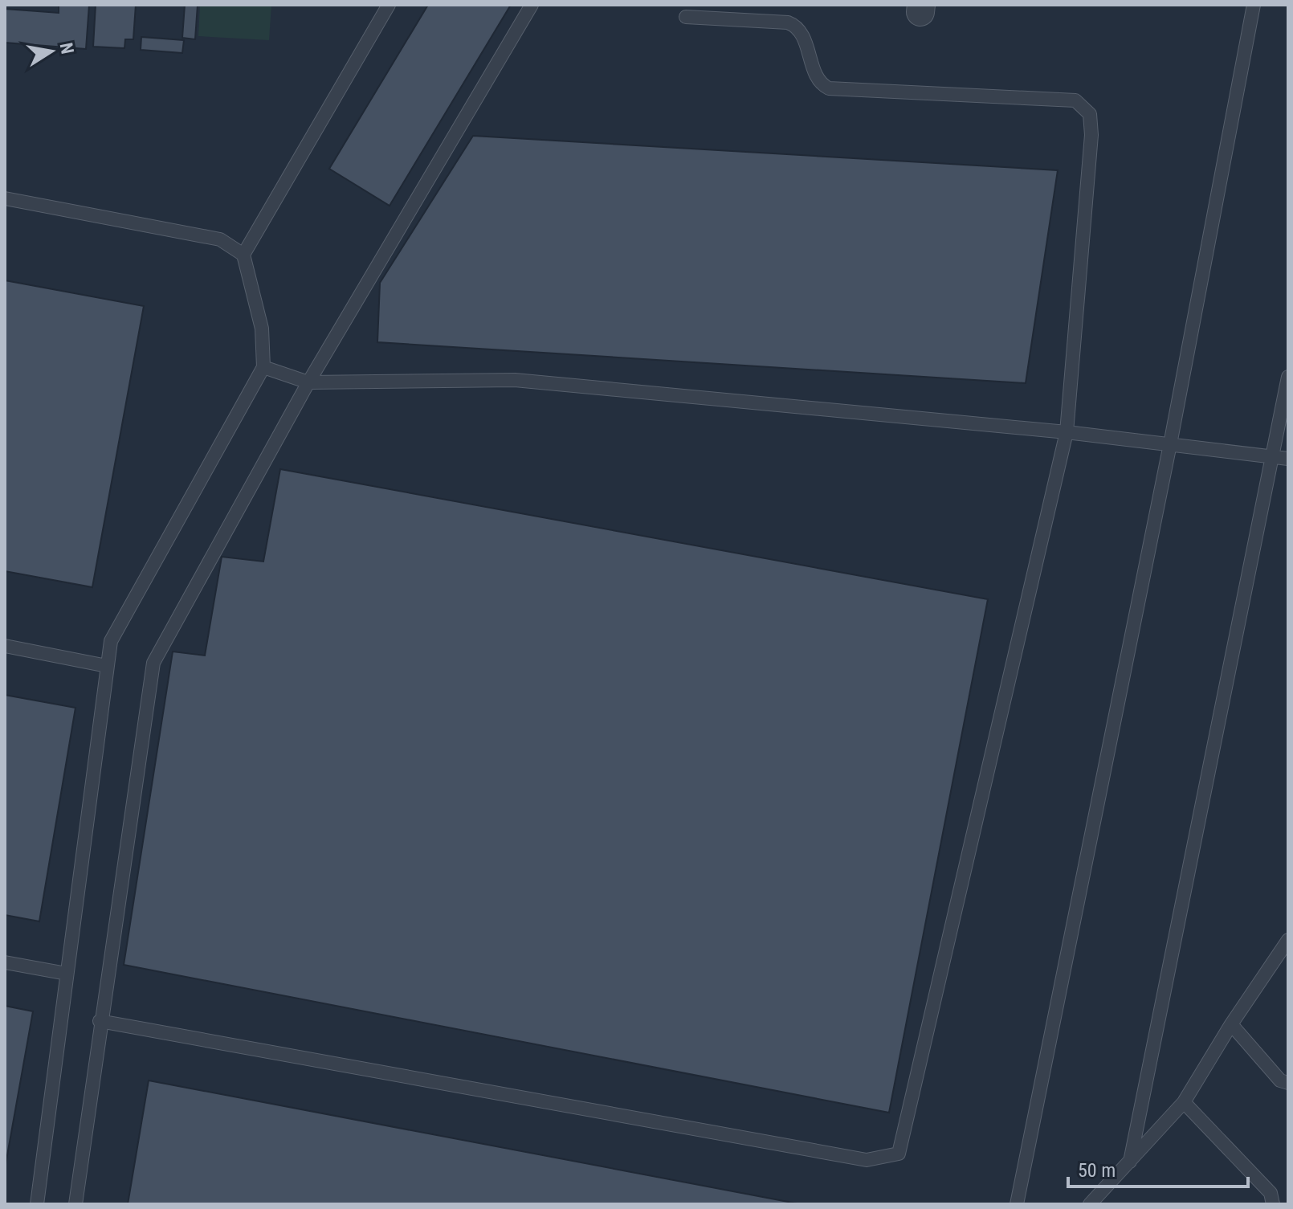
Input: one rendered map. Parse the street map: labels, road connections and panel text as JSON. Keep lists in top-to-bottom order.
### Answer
{
  "scale_bar": "50 m",
  "north": "right"
}
